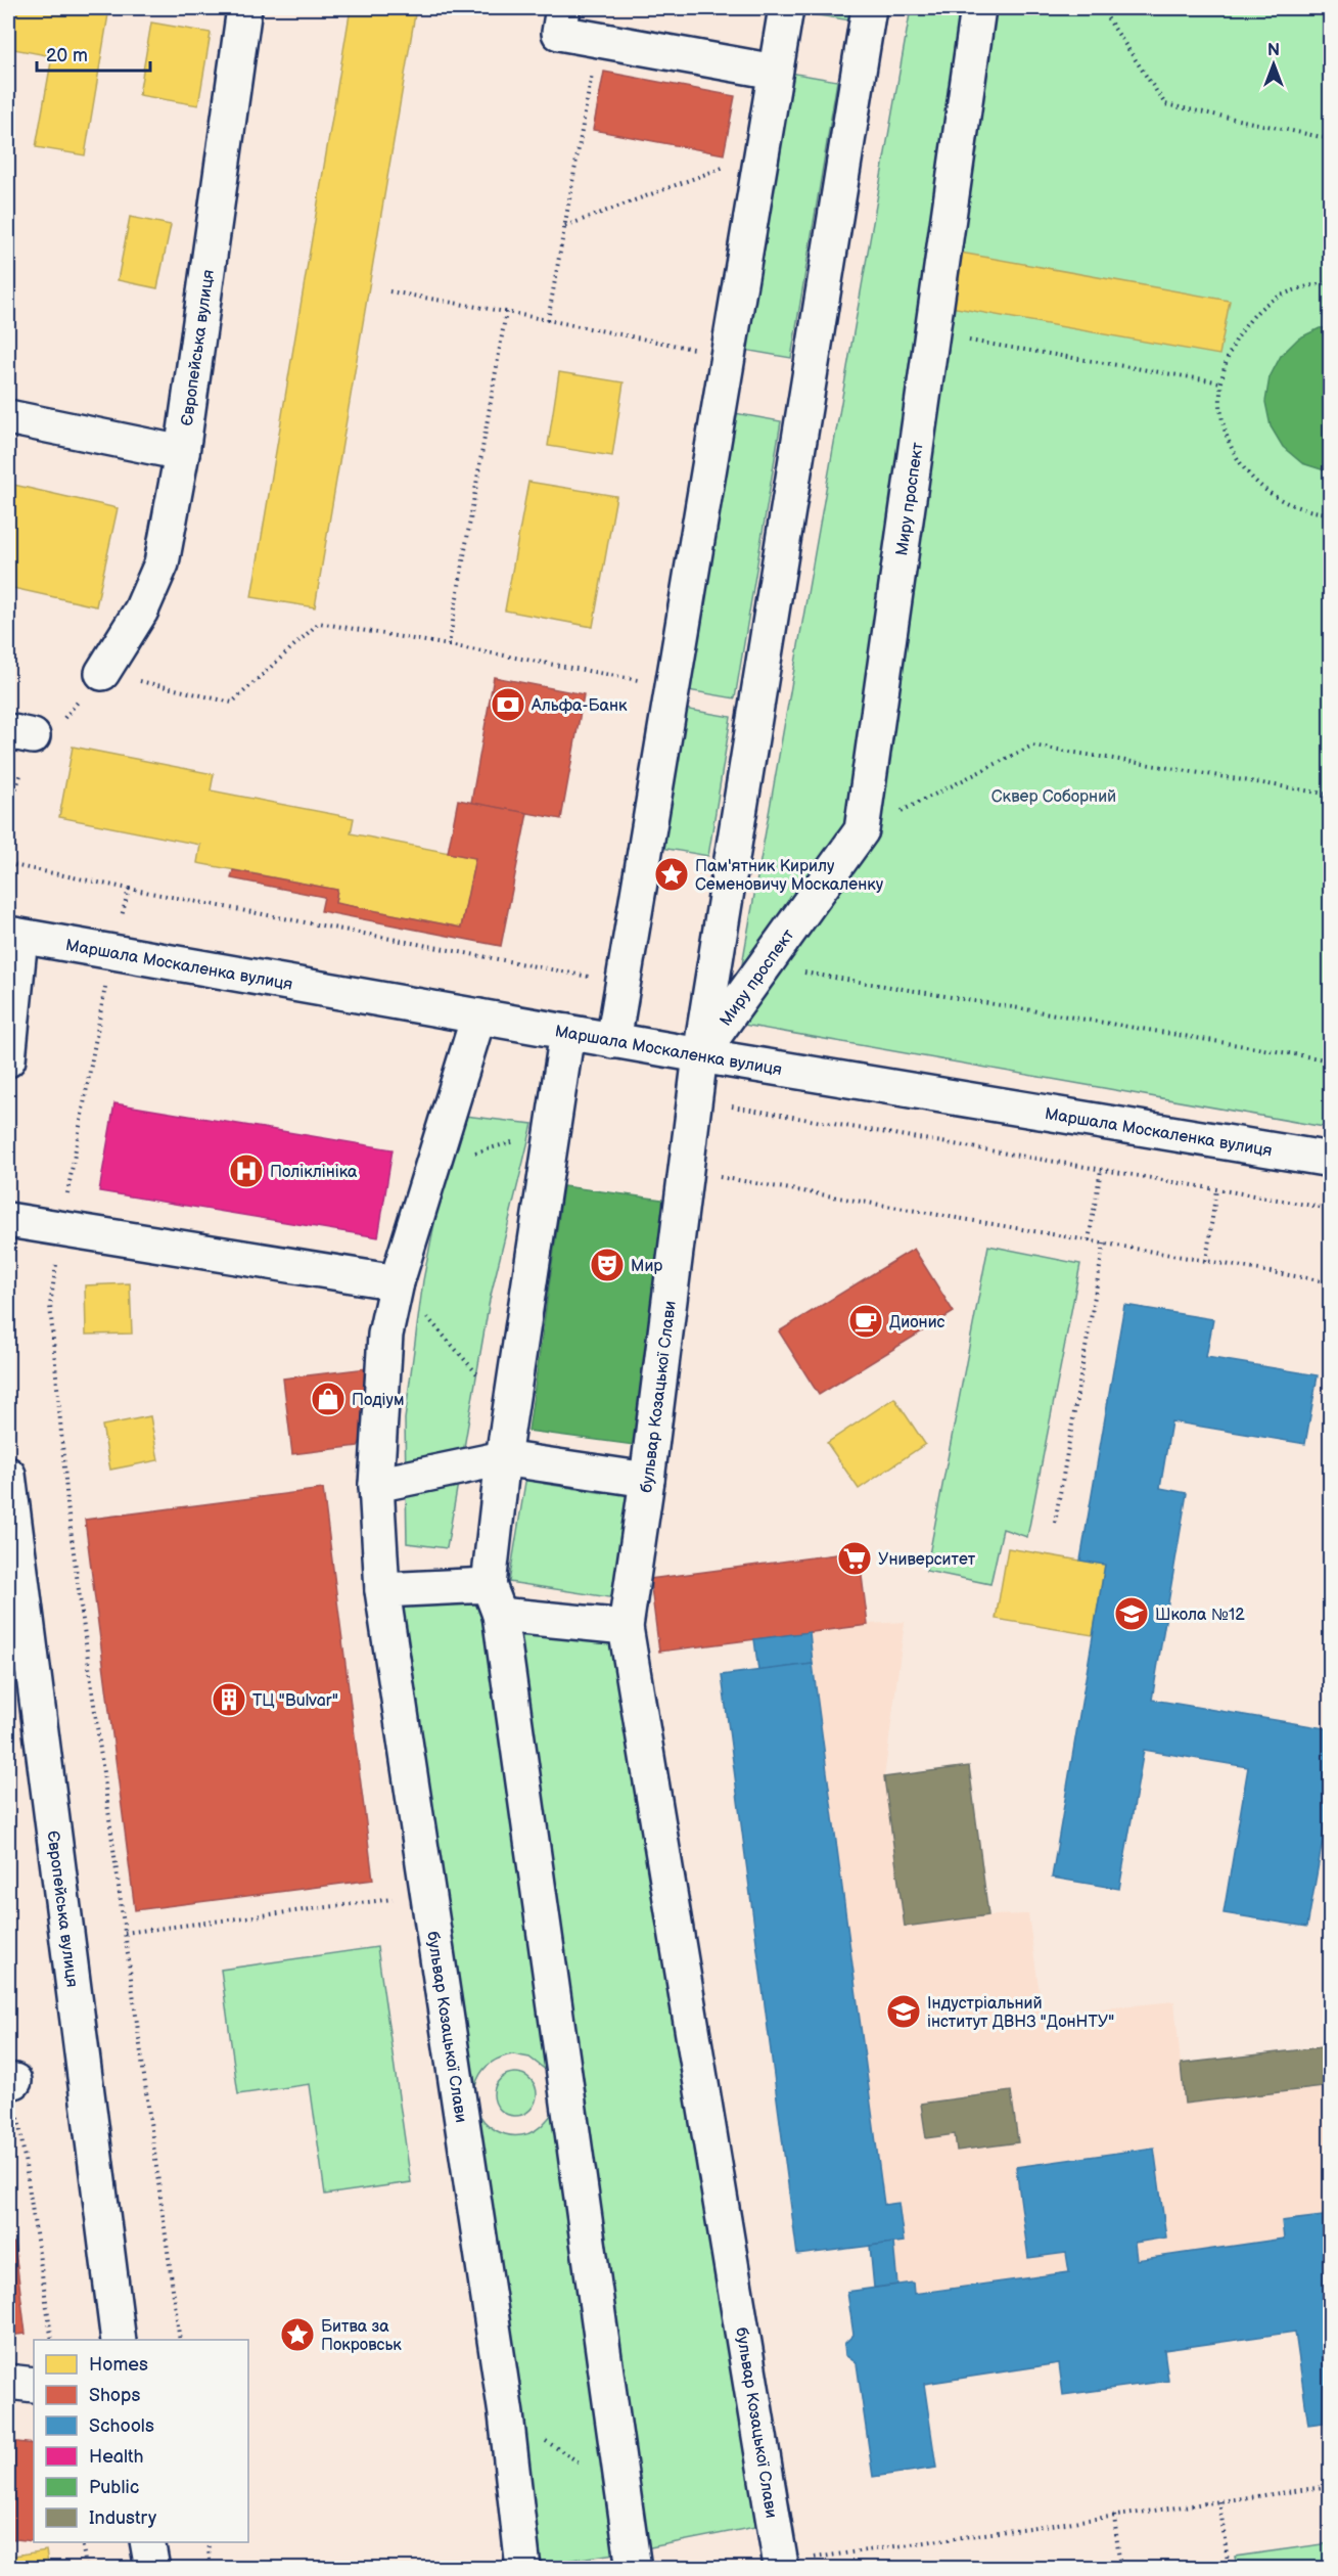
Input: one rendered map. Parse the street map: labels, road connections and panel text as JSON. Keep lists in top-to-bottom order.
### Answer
{
  "streets": {
    "street": [
      "Європейська вулиця",
      "Миру проспект",
      "Маршала Москаленка вулиця",
      "бульвар Козацької Слави"
    ]
  },
  "crossings": [
    ["Миру проспект", "Маршала Москаленка вулиця"],
    ["Миру проспект", "бульвар Козацької Слави"],
    ["Маршала Москаленка вулиця", "бульвар Козацької Слави"]
  ],
  "parks": ["Сквер Соборний"],
  "places": {
    "bank": ["Альфа-Банк"],
    "place": ["Пам'ятник Кирилу Семеновичу Москаленку", "Битва за Покровськ"],
    "hospital": ["Поліклініка"],
    "theatre": ["Мир"],
    "cafe": ["Дионис"],
    "shop": ["Подіум"],
    "supermarket": ["Университет"],
    "school or university": ["Школа №12", "Індустріальний інститут ДВНЗ \"ДонНТУ\""],
    "building": ["ТЦ \"Bulvar\""]
  },
  "legend": [
    "Homes",
    "Shops",
    "Schools",
    "Health",
    "Public",
    "Industry"
  ],
  "scale_bar": "20 m",
  "north": "top"
}
